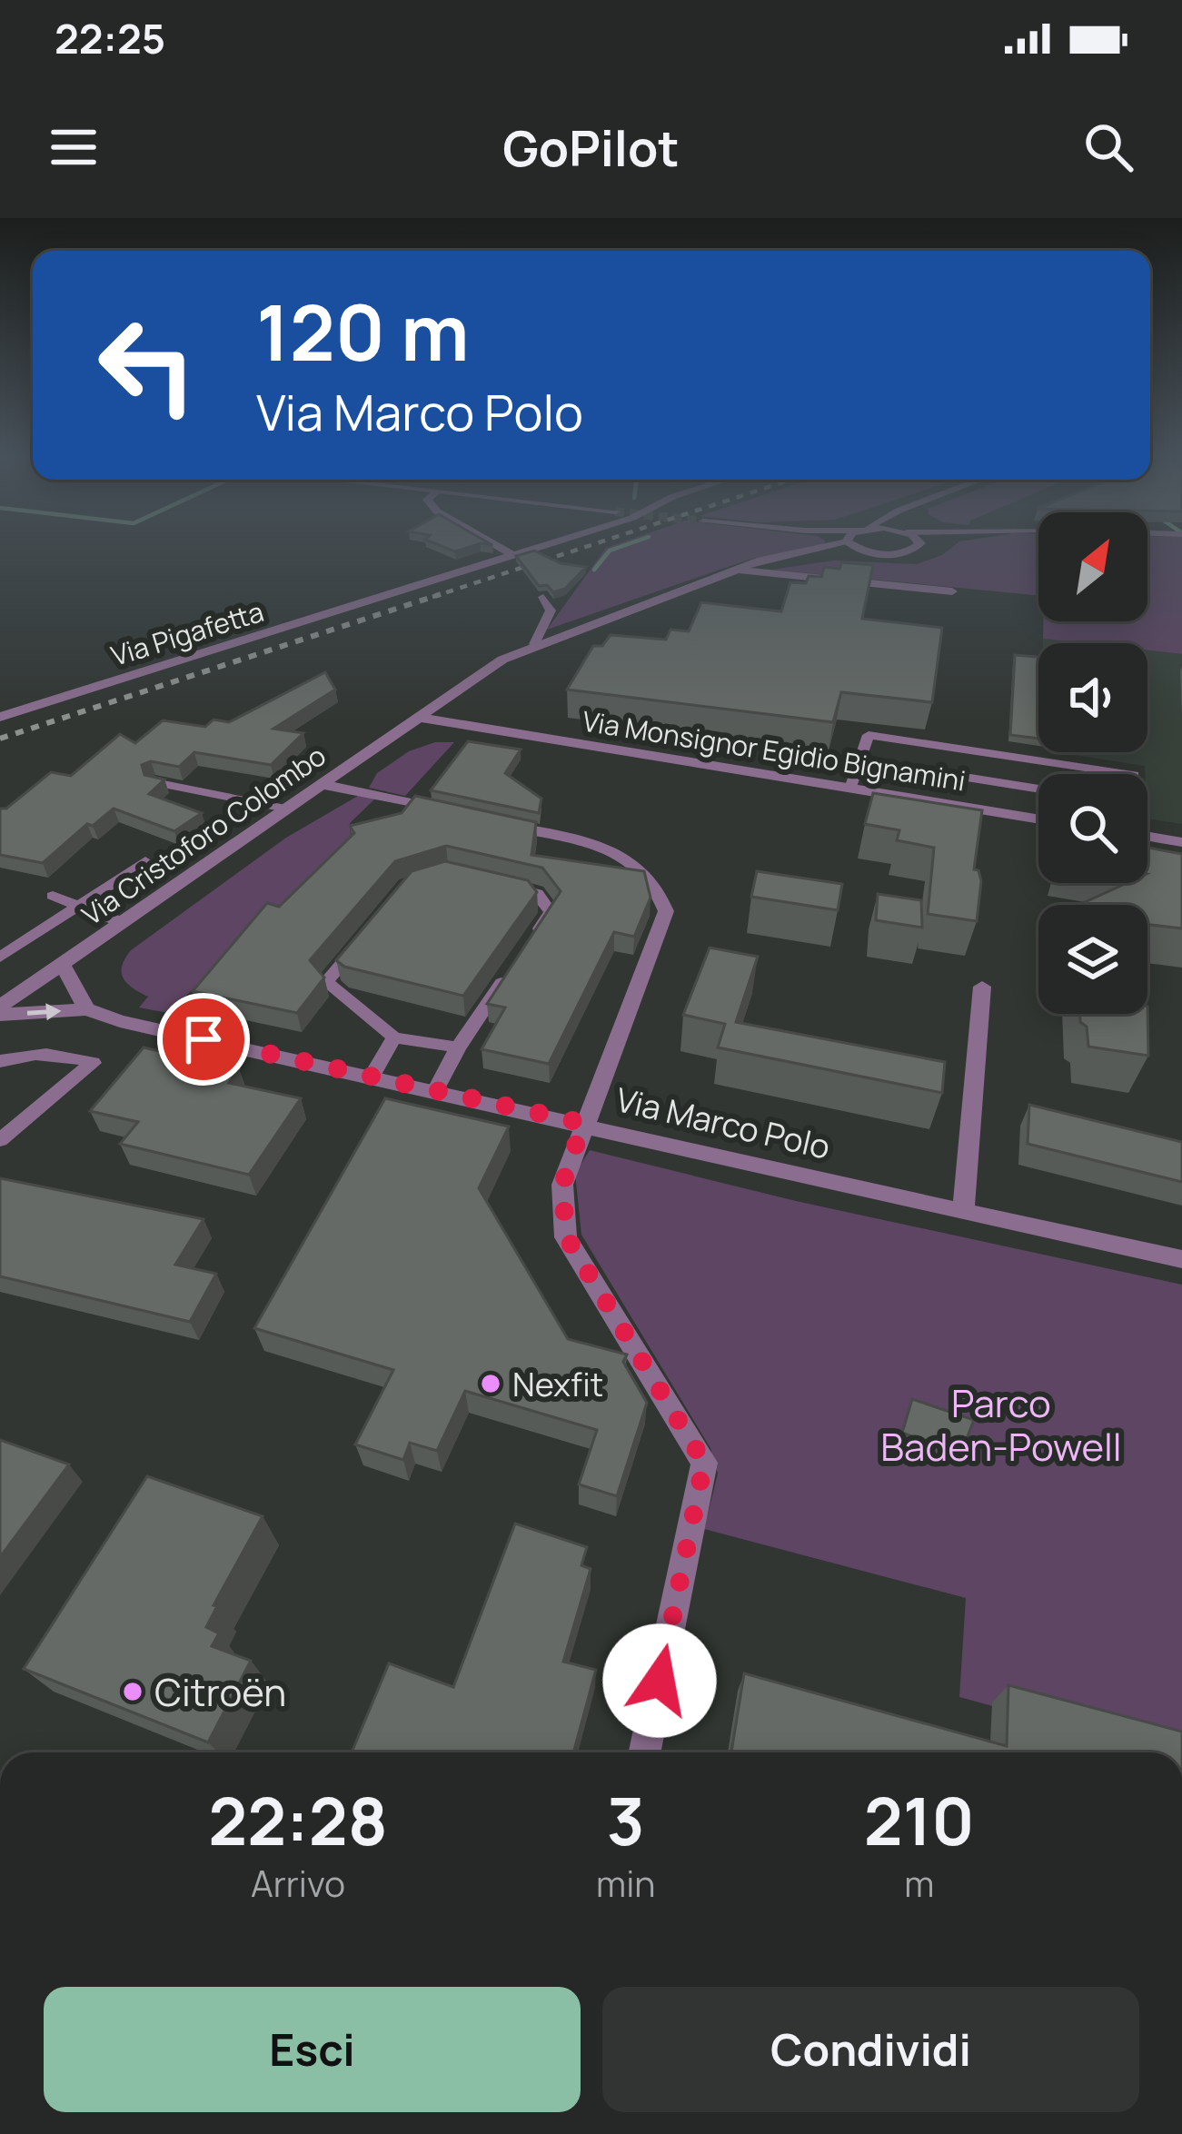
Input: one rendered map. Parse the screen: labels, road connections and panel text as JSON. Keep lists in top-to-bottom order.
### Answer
{
  "streets": {
    "street": [
      "Via Pigafetta",
      "Via Monsignor Egidio Bignamini",
      "Via Cristoforo Colombo",
      "Via Marco Polo"
    ]
  },
  "crossings": [
    ["Via Monsignor Egidio Bignamini", "Via Cristoforo Colombo"],
    ["Via Cristoforo Colombo", "Via Marco Polo"]
  ],
  "parks": ["Parco Baden-Powell"],
  "places": ["Nexfit", "Citroën"],
  "north": "top right",
  "page": {
    "status": "22:25",
    "header": "GoPilot",
    "turn": ["120 m", "Via Marco Polo"],
    "eta": [
      "22:28",
      "Arrivo",
      "3",
      "min",
      "210",
      "m"
    ],
    "buttons": ["Esci", "Condividi"]
  }
}
